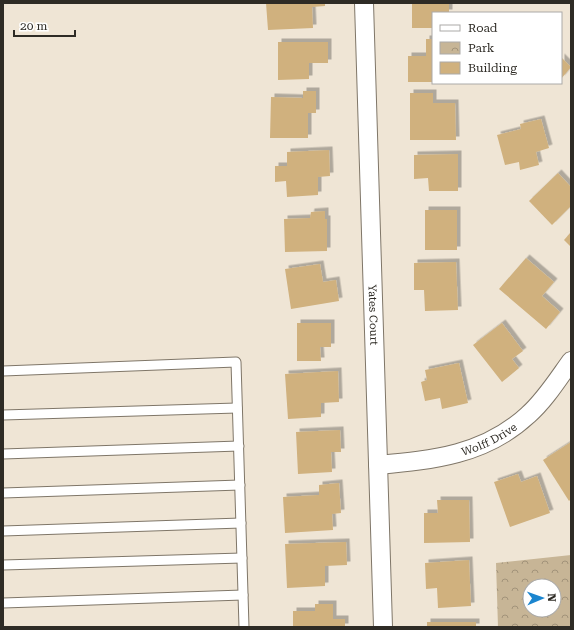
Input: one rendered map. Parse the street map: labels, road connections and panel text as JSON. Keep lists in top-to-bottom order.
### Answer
{
  "streets": {
    "street": ["Yates Court", "Wolff Drive"]
  },
  "crossings": [
    ["Yates Court", "Wolff Drive"]
  ],
  "legend": ["Road", "Park", "Building"],
  "scale_bar": "20 m",
  "north": "right"
}
